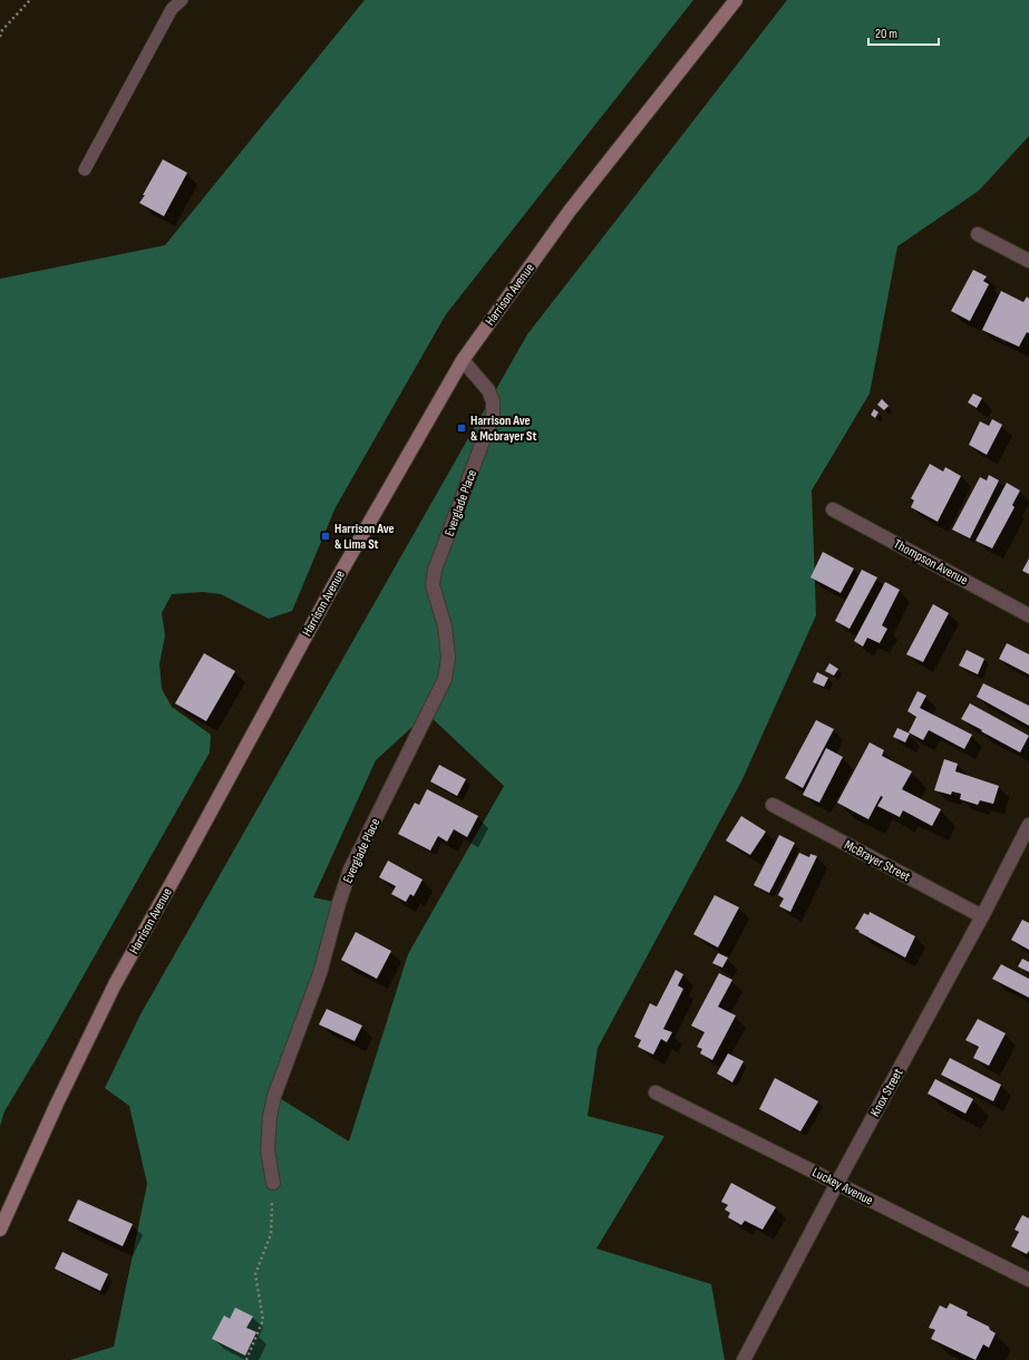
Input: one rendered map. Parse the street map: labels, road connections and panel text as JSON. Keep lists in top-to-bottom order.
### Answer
{
  "streets": {
    "main road": ["Harrison Avenue"],
    "street": [
      "Everglade Place",
      "Thompson Avenue",
      "McBrayer Street",
      "Knox Street",
      "Luckey Avenue"
    ]
  },
  "crossings": [
    ["Harrison Avenue", "Everglade Place"],
    ["McBrayer Street", "Knox Street"],
    ["Knox Street", "Luckey Avenue"]
  ],
  "places": {
    "transit": ["Harrison Ave & Mcbrayer St", "Harrison Ave & Lima St"]
  },
  "scale_bar": "20 m"
}
